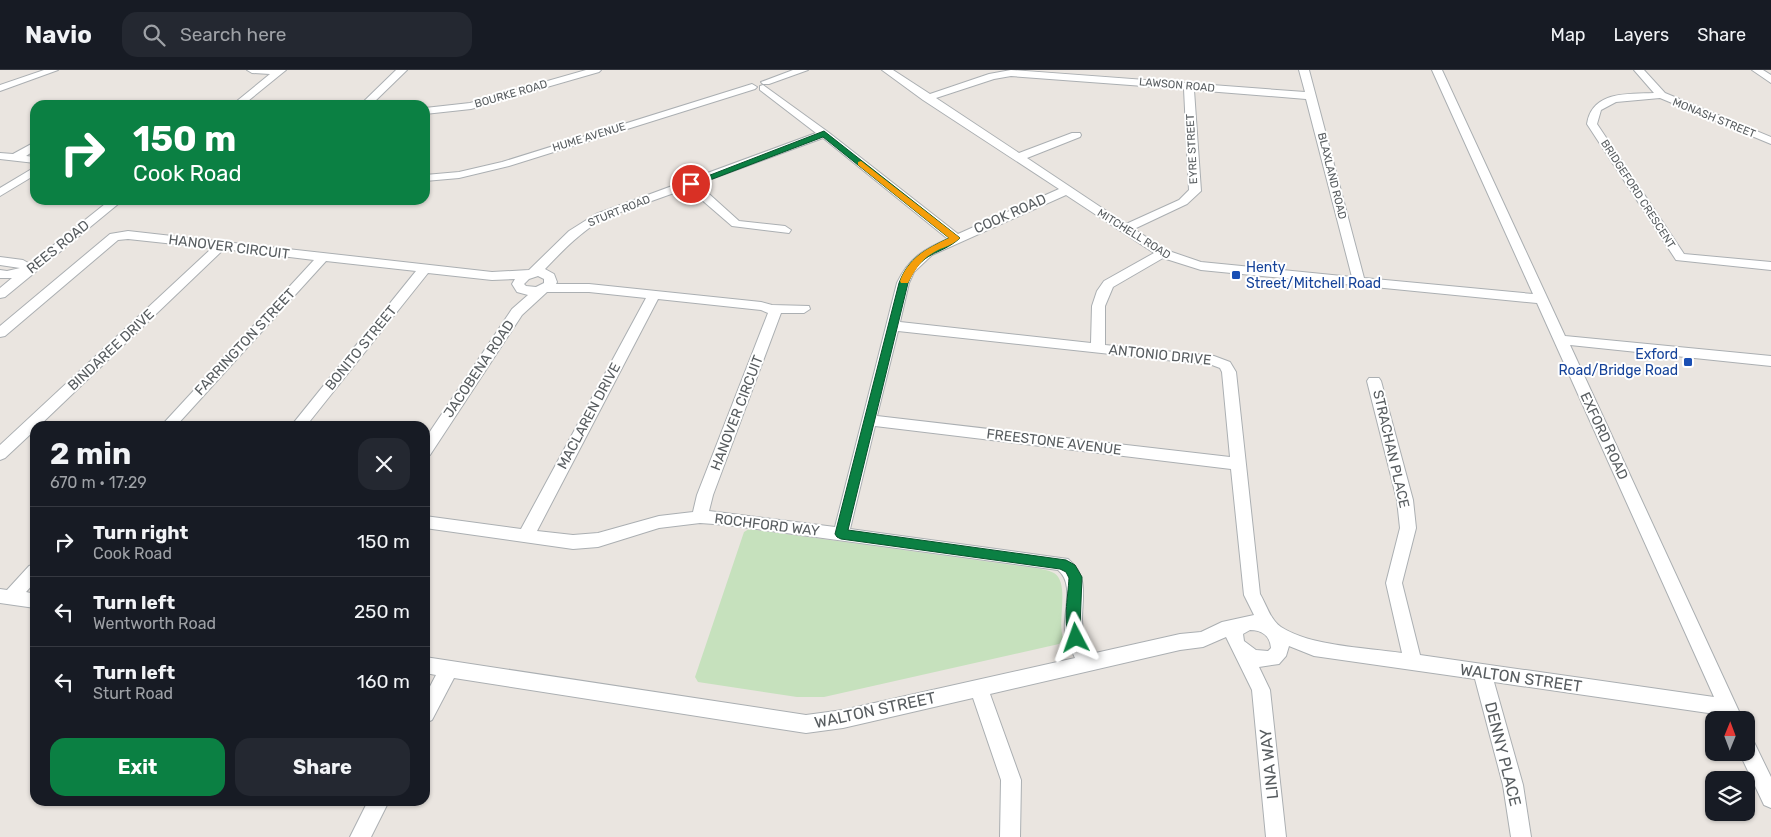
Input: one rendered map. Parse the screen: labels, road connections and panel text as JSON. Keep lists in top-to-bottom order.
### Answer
{
  "streets": {
    "street": [
      "LAWSON ROAD",
      "BOURKE ROAD",
      "MONASH STREET",
      "HUME AVENUE",
      "EYRE STREET",
      "BLAXLAND ROAD",
      "BRIDGEFORD CRESCENT",
      "STURT ROAD",
      "COOK ROAD",
      "MITCHELL ROAD",
      "REES ROAD",
      "HANOVER CIRCUIT",
      "FARRINGTON STREET",
      "BONITO STREET",
      "BINDAREE DRIVE",
      "ANTONIO DRIVE",
      "JACOBENA ROAD",
      "MACLAREN DRIVE",
      "EXFORD ROAD",
      "FREESTONE AVENUE",
      "STRACHAN PLACE",
      "ROCHFORD WAY",
      "WALTON STREET",
      "DENNY PLACE",
      "LINA WAY"
    ]
  },
  "crossings": [
    ["LAWSON ROAD", "EYRE STREET"],
    ["LAWSON ROAD", "BLAXLAND ROAD"],
    ["LAWSON ROAD", "MITCHELL ROAD"],
    ["MONASH STREET", "BRIDGEFORD CRESCENT"],
    ["EYRE STREET", "MITCHELL ROAD"],
    ["BLAXLAND ROAD", "MITCHELL ROAD"],
    ["STURT ROAD", "JACOBENA ROAD"],
    ["COOK ROAD", "MITCHELL ROAD"],
    ["COOK ROAD", "ANTONIO DRIVE"],
    ["COOK ROAD", "FREESTONE AVENUE"],
    ["COOK ROAD", "ROCHFORD WAY"],
    ["MITCHELL ROAD", "EXFORD ROAD"],
    ["HANOVER CIRCUIT", "FARRINGTON STREET"],
    ["HANOVER CIRCUIT", "BONITO STREET"],
    ["HANOVER CIRCUIT", "BINDAREE DRIVE"],
    ["HANOVER CIRCUIT", "ROCHFORD WAY"],
    ["ANTONIO DRIVE", "FREESTONE AVENUE"],
    ["ANTONIO DRIVE", "WALTON STREET"],
    ["ANTONIO DRIVE", "LINA WAY"],
    ["MACLAREN DRIVE", "ROCHFORD WAY"],
    ["STRACHAN PLACE", "WALTON STREET"],
    ["ROCHFORD WAY", "WALTON STREET"],
    ["WALTON STREET", "DENNY PLACE"],
    ["WALTON STREET", "LINA WAY"]
  ],
  "places": {
    "transit": ["Henty Street/Mitchell Road", "Exford Road/Bridge Road"]
  },
  "north": "top",
  "page": {
    "header": "Navio",
    "search": "Search here",
    "nav": ["Map", "Layers", "Share"],
    "turn": ["150 m", "Cook Road"],
    "heading": ["2 min", "670 m · 17:29"],
    "list": [
      {
        "name": "Turn right",
        "note": "Cook Road",
        "value": "150 m"
      },
      {
        "name": "Turn left",
        "note": "Wentworth Road",
        "value": "250 m"
      },
      {
        "name": "Turn left",
        "note": "Sturt Road",
        "value": "160 m"
      }
    ],
    "buttons": ["Exit", "Share"]
  }
}
